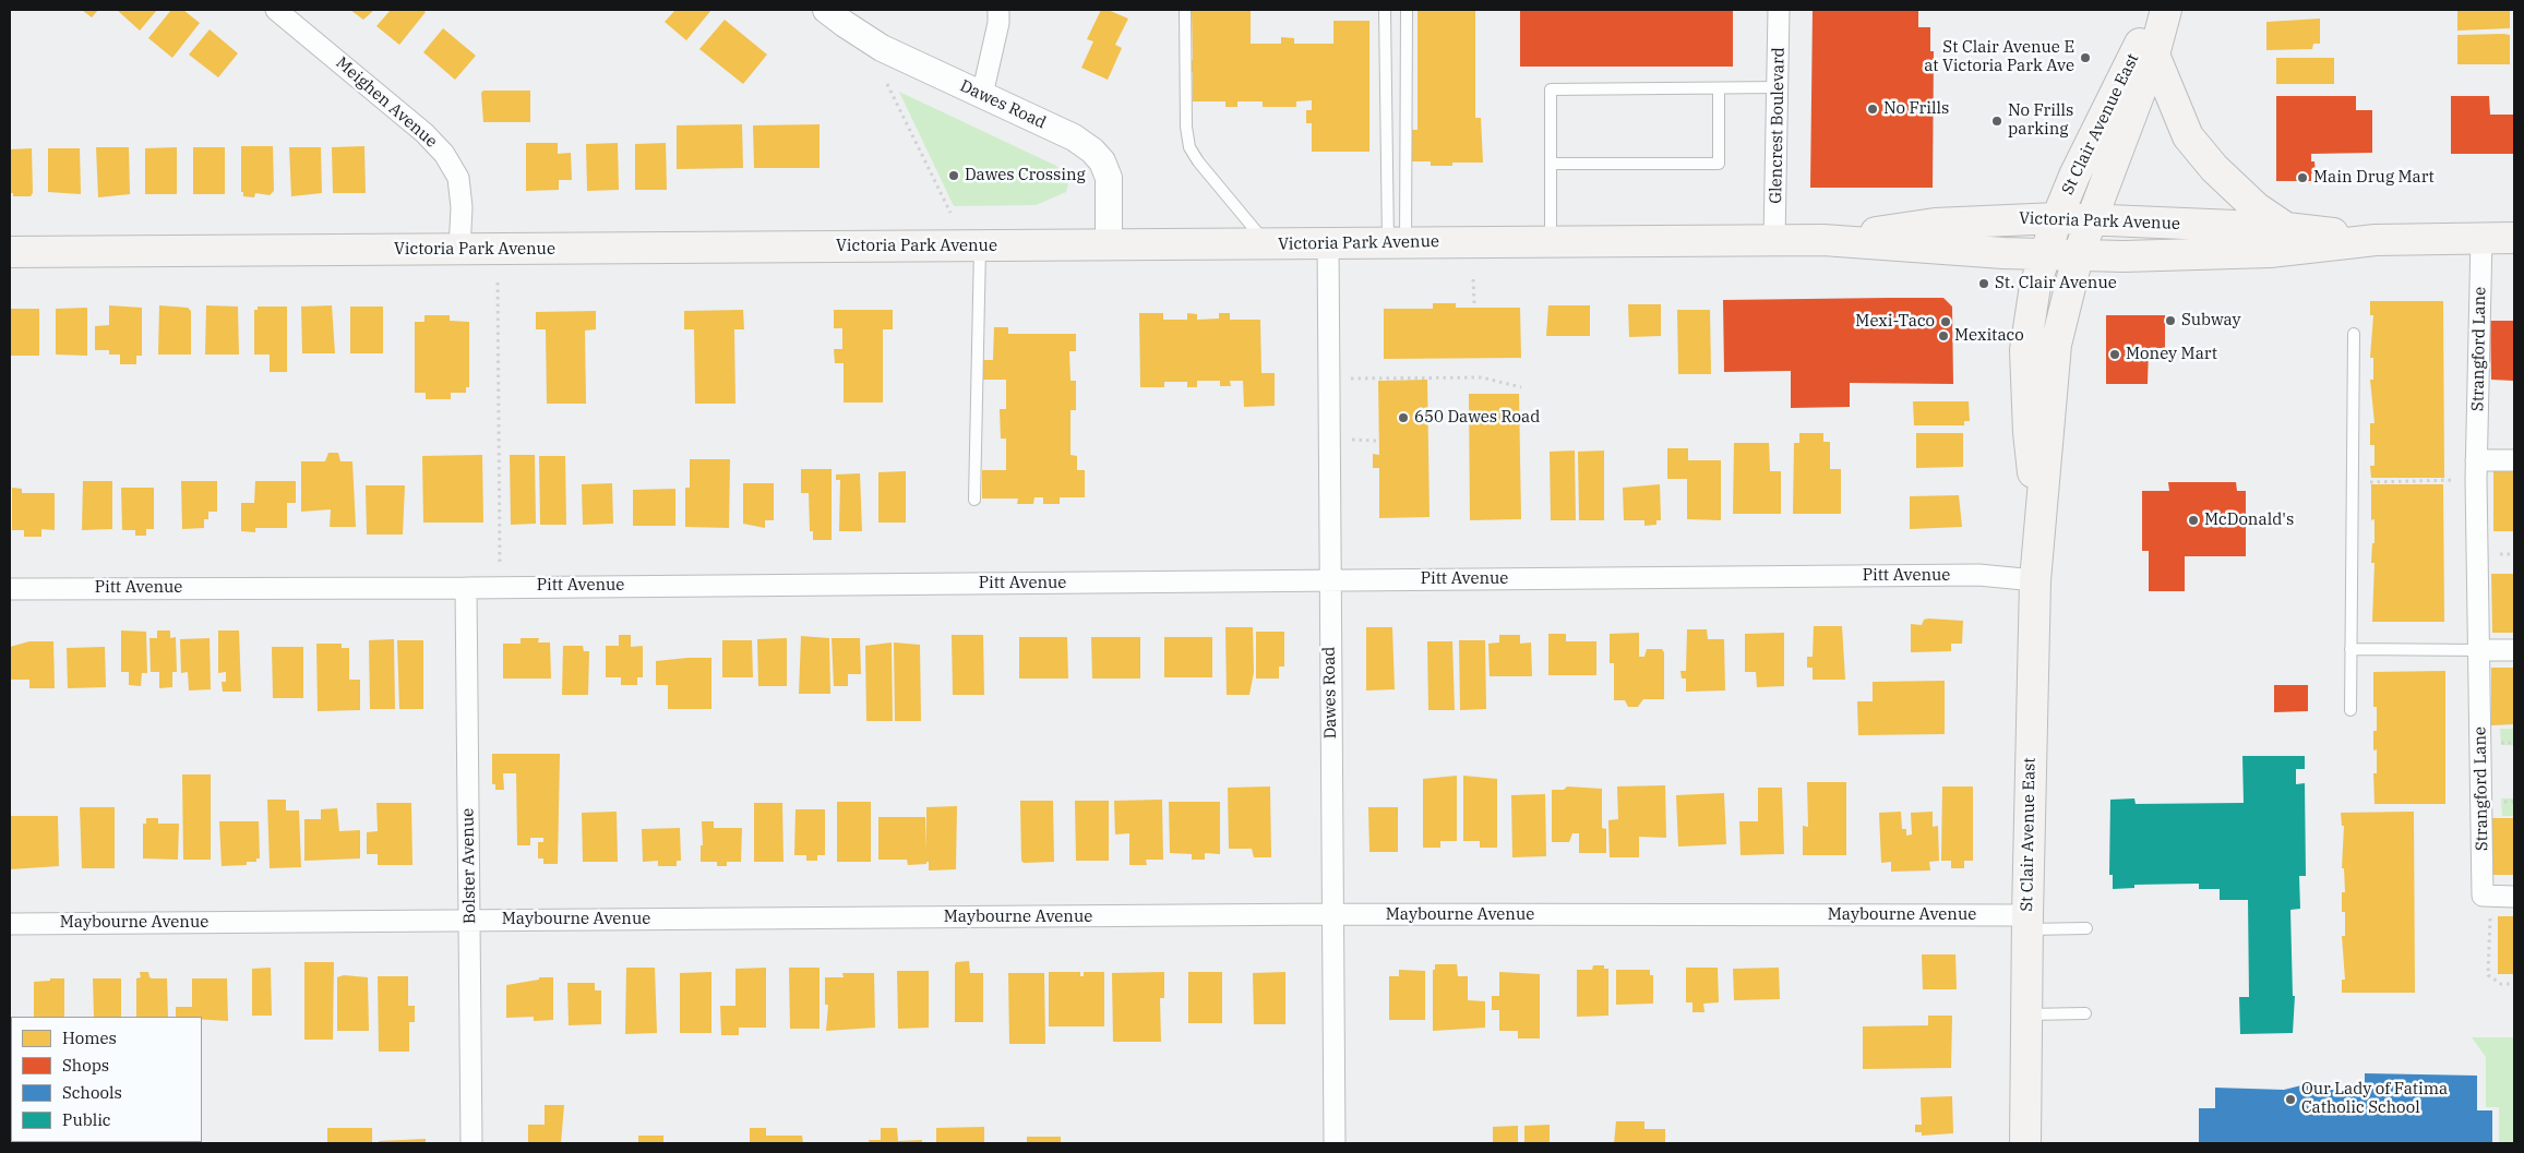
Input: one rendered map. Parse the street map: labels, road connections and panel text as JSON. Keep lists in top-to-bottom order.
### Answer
{
  "streets": {
    "main road": ["St Clair Avenue East", "Victoria Park Avenue"],
    "street": [
      "Meighen Avenue",
      "Dawes Road",
      "Glencrest Boulevard",
      "Strangford Lane",
      "Pitt Avenue",
      "Bolster Avenue",
      "Maybourne Avenue"
    ]
  },
  "crossings": [
    ["Meighen Avenue", "Victoria Park Avenue"],
    ["Dawes Road", "Victoria Park Avenue"],
    ["Dawes Road", "Pitt Avenue"],
    ["Dawes Road", "Maybourne Avenue"],
    ["St Clair Avenue East", "Victoria Park Avenue"],
    ["St Clair Avenue East", "Pitt Avenue"],
    ["St Clair Avenue East", "Maybourne Avenue"],
    ["Glencrest Boulevard", "Victoria Park Avenue"],
    ["Victoria Park Avenue", "Strangford Lane"],
    ["Pitt Avenue", "Bolster Avenue"],
    ["Bolster Avenue", "Maybourne Avenue"]
  ],
  "places": [
    "St Clair Avenue E at Victoria Park Ave",
    "No Frills",
    "No Frills parking",
    "Dawes Crossing",
    "Main Drug Mart",
    "St. Clair Avenue",
    "Subway",
    "Mexi-Taco",
    "Mexitaco",
    "Money Mart",
    "650 Dawes Road",
    "McDonald's",
    "Our Lady of Fatima Catholic School"
  ],
  "legend": [
    "Homes",
    "Shops",
    "Schools",
    "Public"
  ]
}
